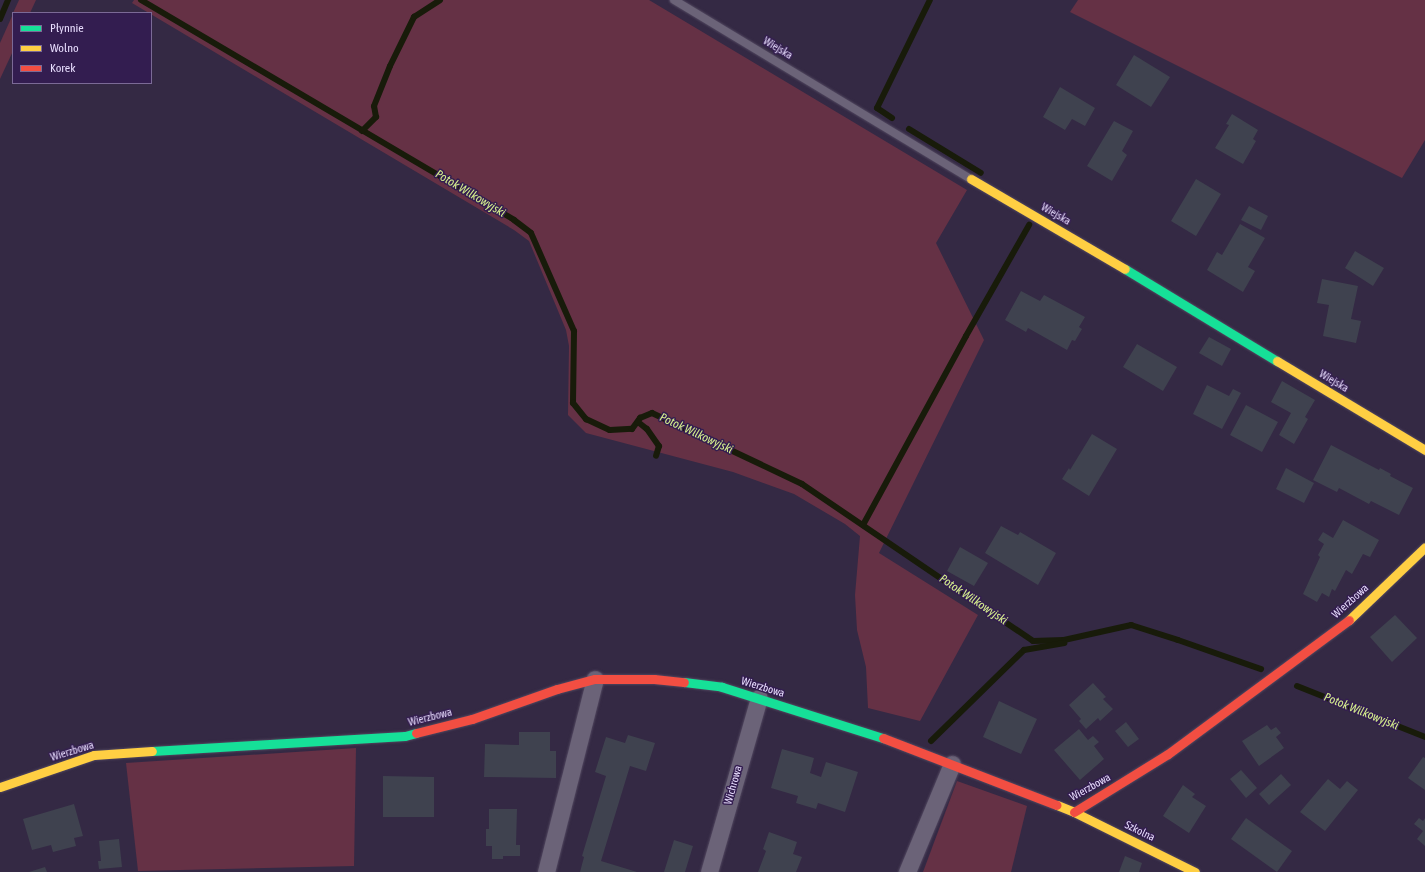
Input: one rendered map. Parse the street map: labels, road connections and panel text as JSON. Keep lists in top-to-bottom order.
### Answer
{
  "streets": {
    "street": [
      "Wiejska",
      "Wierzbowa",
      "Wichrowa",
      "Szkolna"
    ]
  },
  "crossings": [
    ["Wierzbowa", "Wichrowa"],
    ["Wierzbowa", "Szkolna"]
  ],
  "water": ["Potok Wilkowyjski"],
  "legend": ["Płynnie", "Wolno", "Korek"]
}
